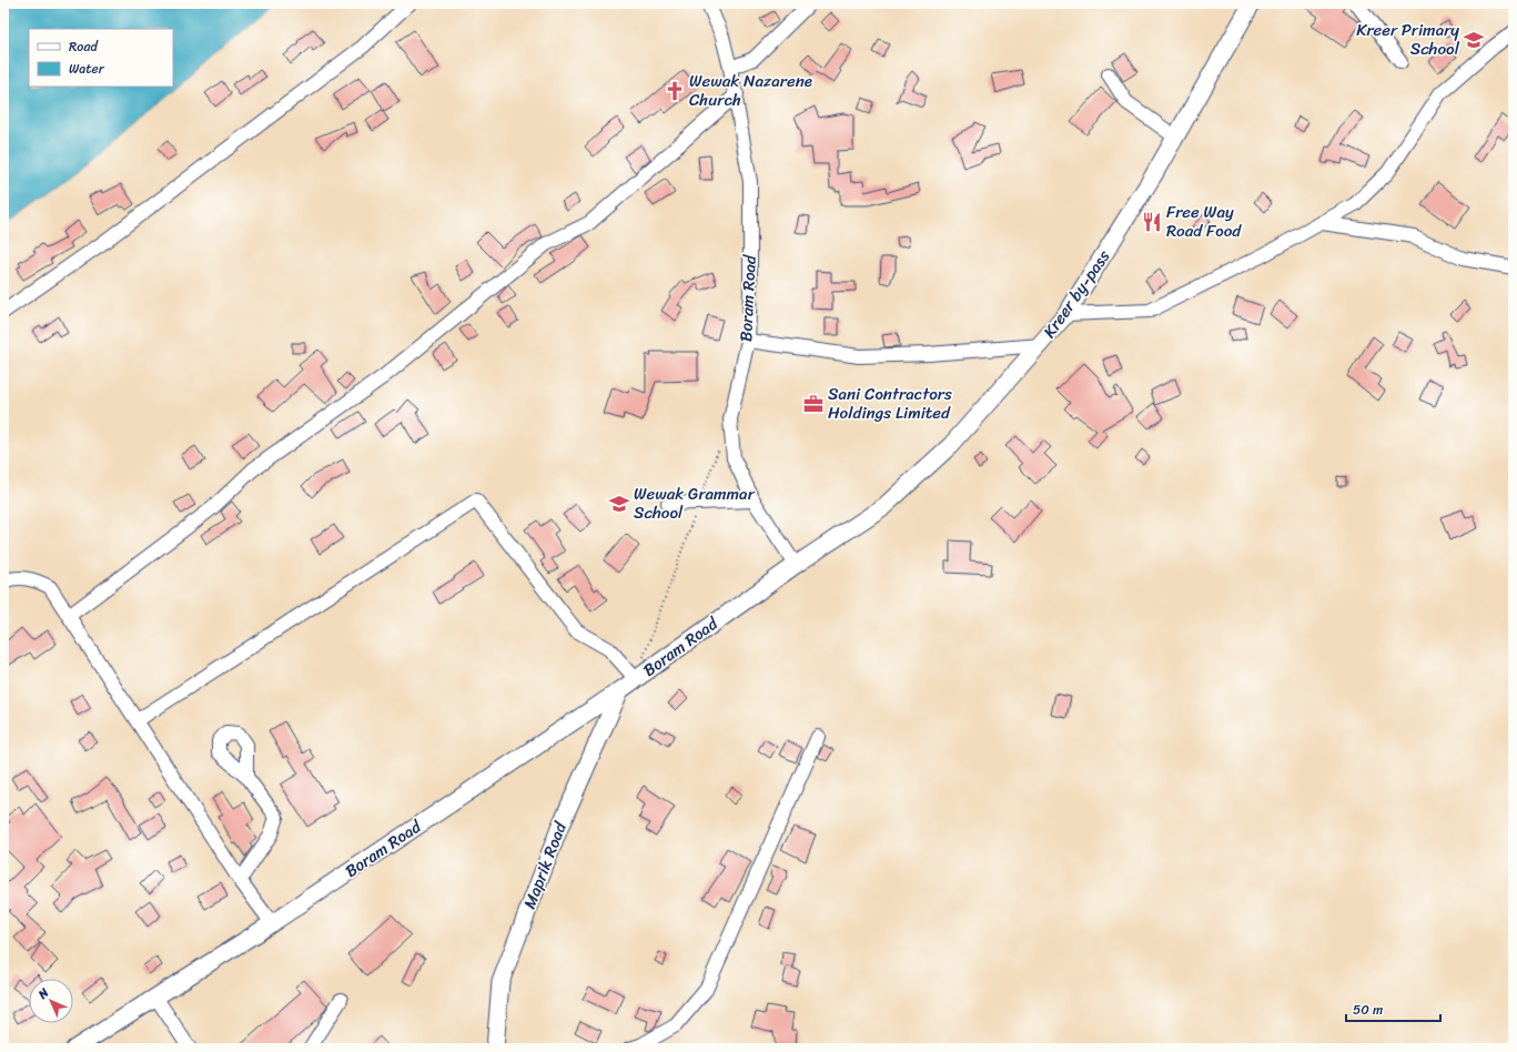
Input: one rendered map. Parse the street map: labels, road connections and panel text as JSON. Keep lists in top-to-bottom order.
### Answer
{
  "streets": {
    "main road": ["Kreer by-pass", "Boram Road", "Maprik Road"]
  },
  "crossings": [
    ["Kreer by-pass", "Boram Road"],
    ["Boram Road", "Maprik Road"]
  ],
  "places": {
    "school or university": ["Kreer Primary School", "Wewak Grammar School"],
    "church": ["Wewak Nazarene Church"],
    "restaurant": ["Free Way Road Food"],
    "office": ["Sani Contractors Holdings Limited"]
  },
  "legend": ["Road", "Water"],
  "scale_bar": "50 m",
  "north": "top left"
}
